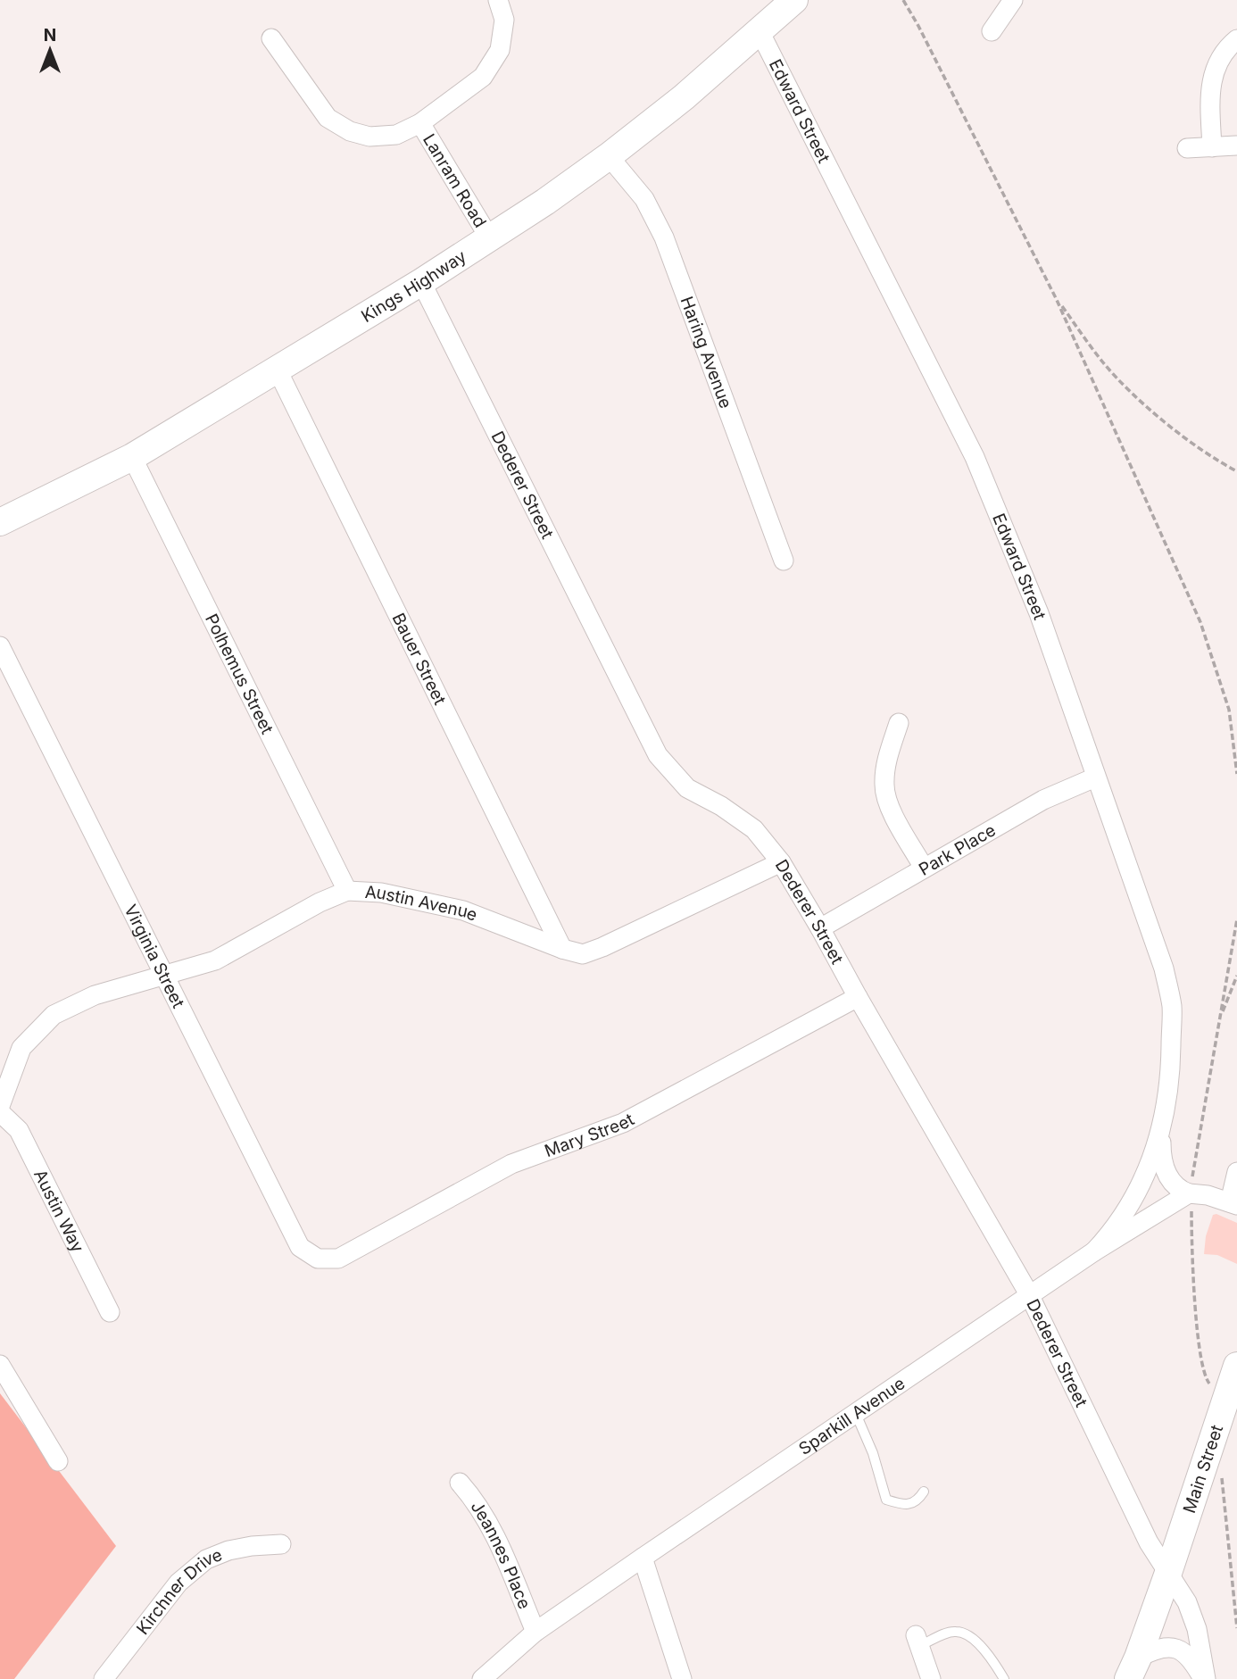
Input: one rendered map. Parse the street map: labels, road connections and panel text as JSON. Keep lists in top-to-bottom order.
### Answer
{
  "streets": {
    "street": [
      "Edward Street",
      "Lanram Road",
      "Kings Highway",
      "Haring Avenue",
      "Dederer Street",
      "Bauer Street",
      "Polhemus Street",
      "Park Place",
      "Austin Avenue",
      "Virginia Street",
      "Mary Street",
      "Austin Way",
      "Sparkill Avenue",
      "Main Street",
      "Jeannes Place",
      "Kirchner Drive"
    ]
  },
  "crossings": [
    ["Edward Street", "Kings Highway"],
    ["Edward Street", "Park Place"],
    ["Lanram Road", "Kings Highway"],
    ["Kings Highway", "Haring Avenue"],
    ["Kings Highway", "Dederer Street"],
    ["Kings Highway", "Bauer Street"],
    ["Kings Highway", "Polhemus Street"],
    ["Dederer Street", "Park Place"],
    ["Dederer Street", "Austin Avenue"],
    ["Dederer Street", "Mary Street"],
    ["Dederer Street", "Sparkill Avenue"],
    ["Dederer Street", "Main Street"],
    ["Bauer Street", "Austin Avenue"],
    ["Polhemus Street", "Austin Avenue"],
    ["Austin Avenue", "Virginia Street"],
    ["Virginia Street", "Mary Street"],
    ["Sparkill Avenue", "Jeannes Place"]
  ],
  "north": "top"
}
